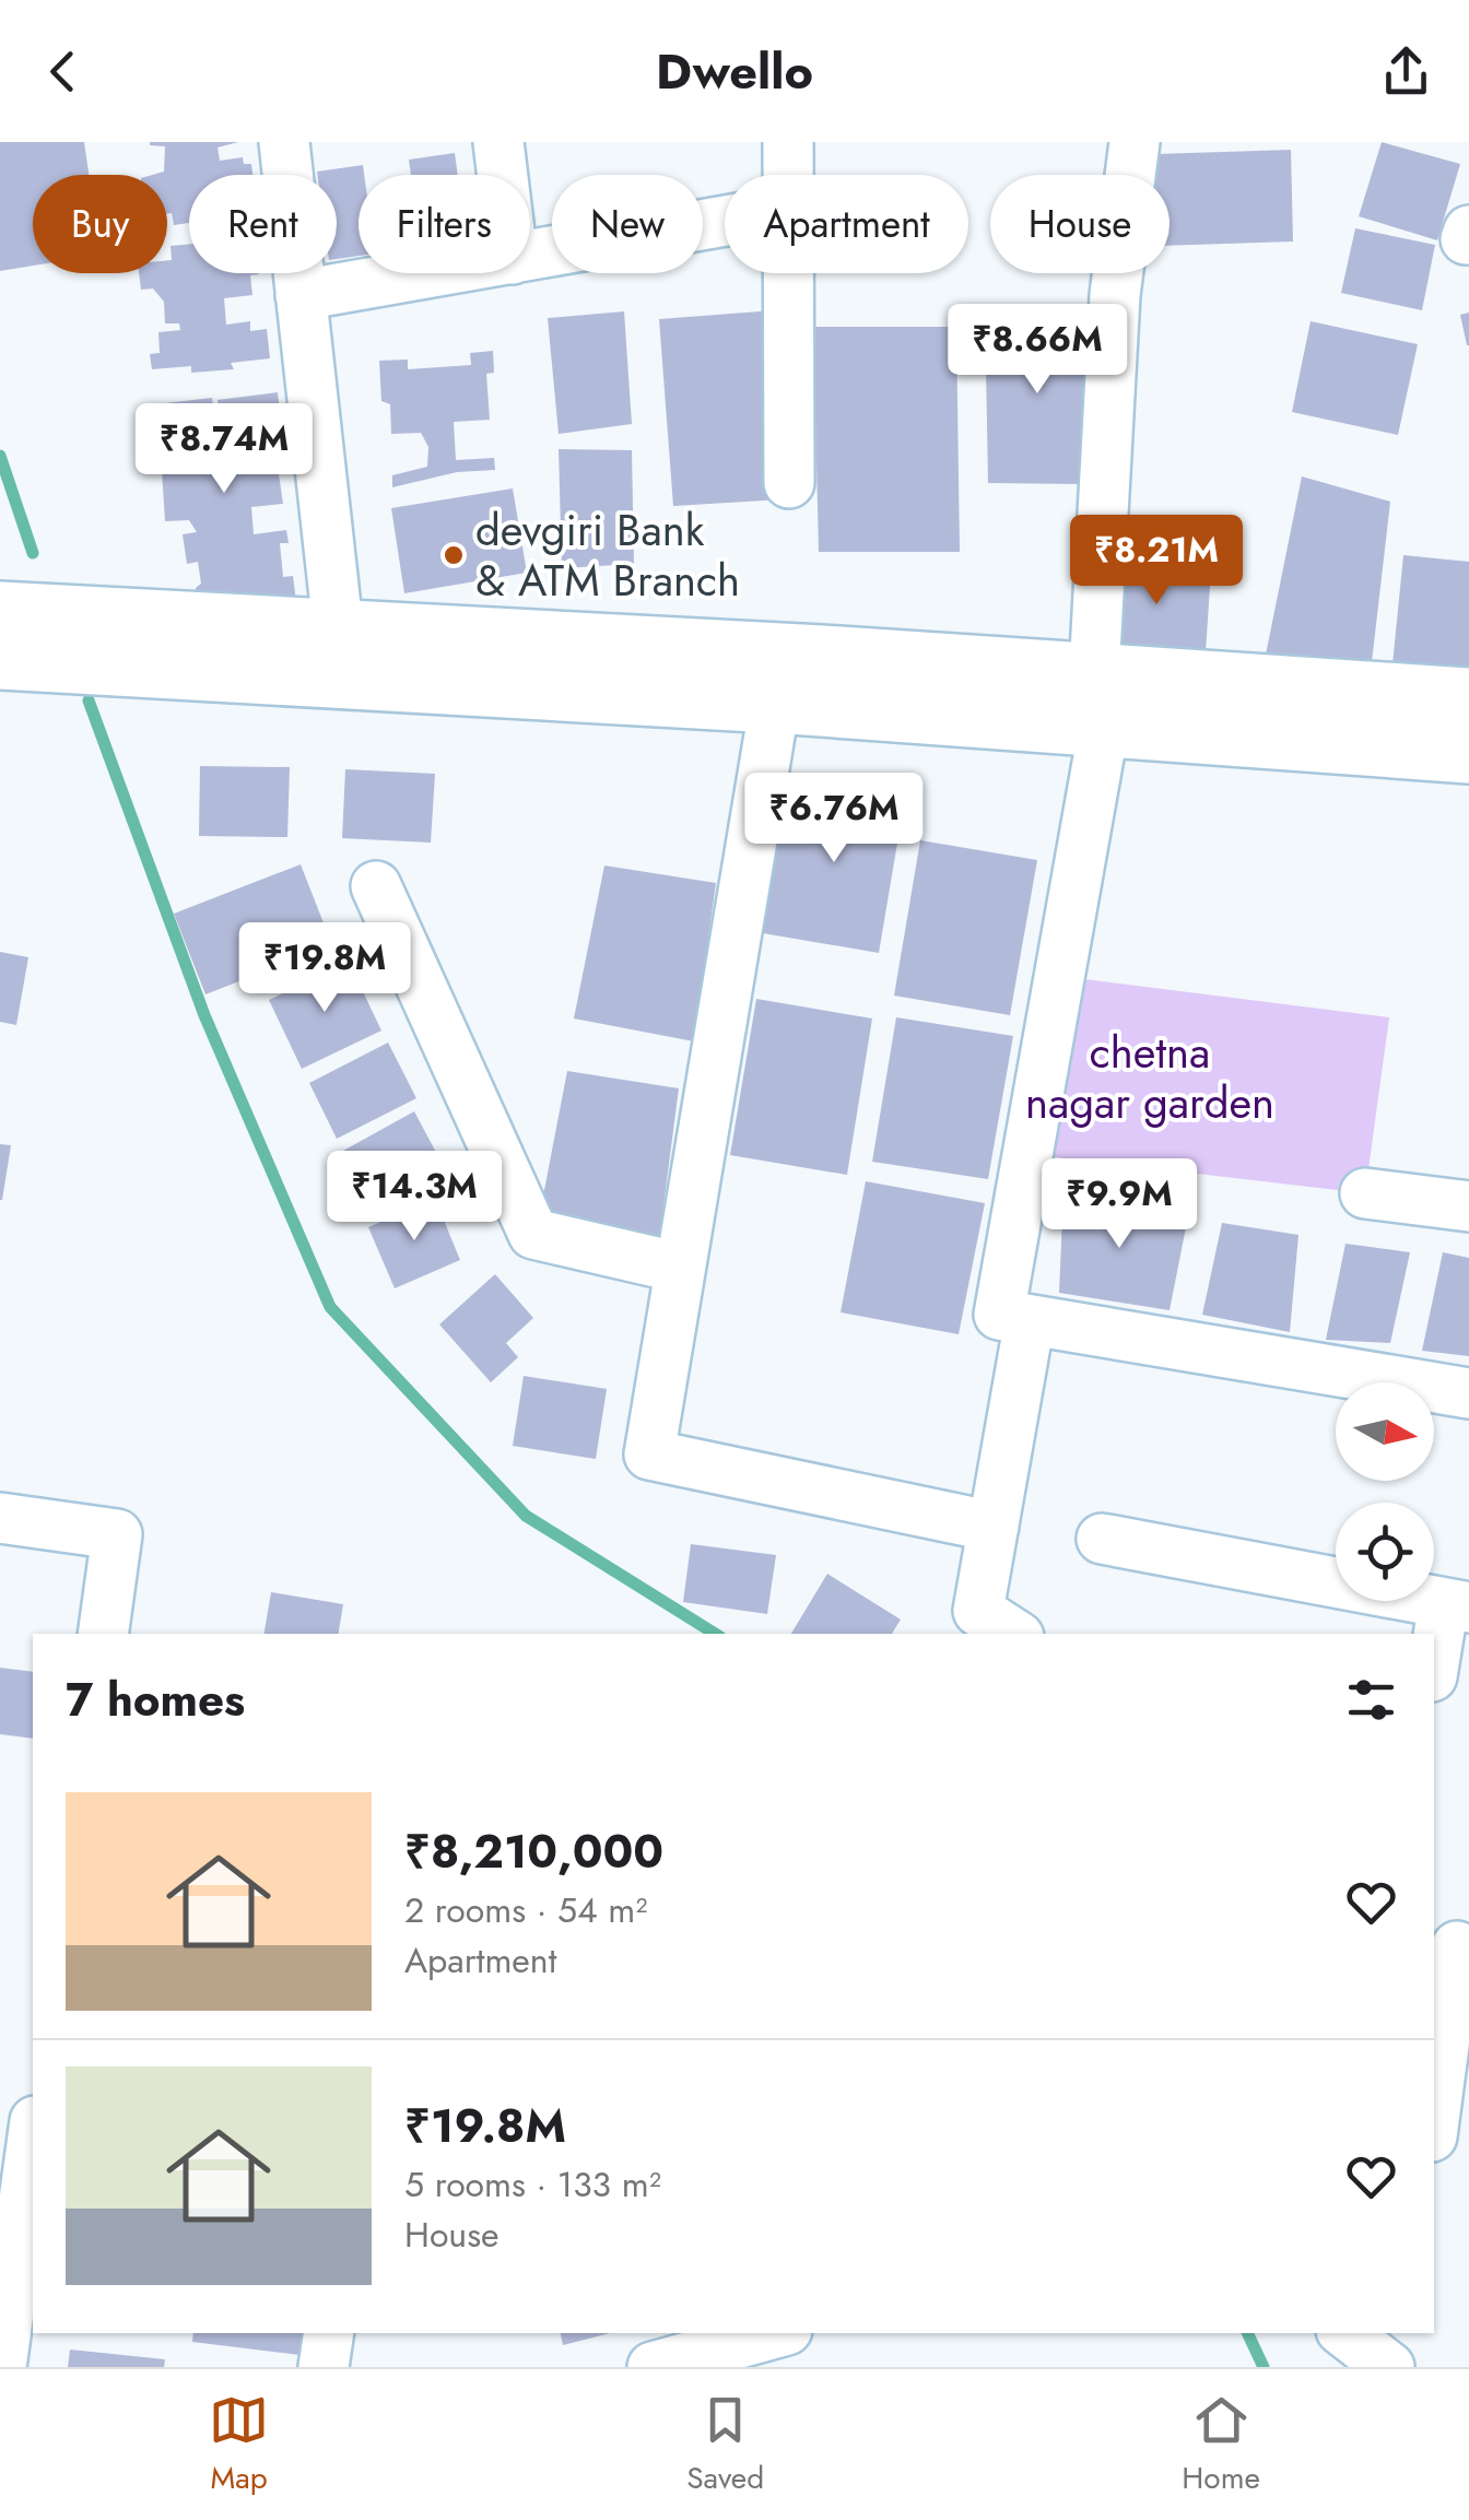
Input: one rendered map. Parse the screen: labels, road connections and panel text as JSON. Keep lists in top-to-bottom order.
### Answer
{
  "parks": ["chetna nagar garden"],
  "places": ["devgiri Bank & ATM Branch"],
  "north": "right",
  "page": {
    "header": "Dwello",
    "chip": [
      "Buy",
      "Rent",
      "Filters",
      "New",
      "Apartment",
      "House"
    ],
    "price": [
      "₹8.66M",
      "₹8.74M",
      "₹8.21M",
      "₹6.76M",
      "₹19.8M",
      "₹14.3M",
      "₹9.9M"
    ],
    "heading": "7 homes",
    "list": [
      {
        "name": "₹8,210,000",
        "note": "2 rooms · 54 m² · Apartment"
      },
      {
        "name": "₹19.8M",
        "note": "5 rooms · 133 m² · House"
      }
    ],
    "tabs": ["Map", "Saved", "Home"]
  }
}
